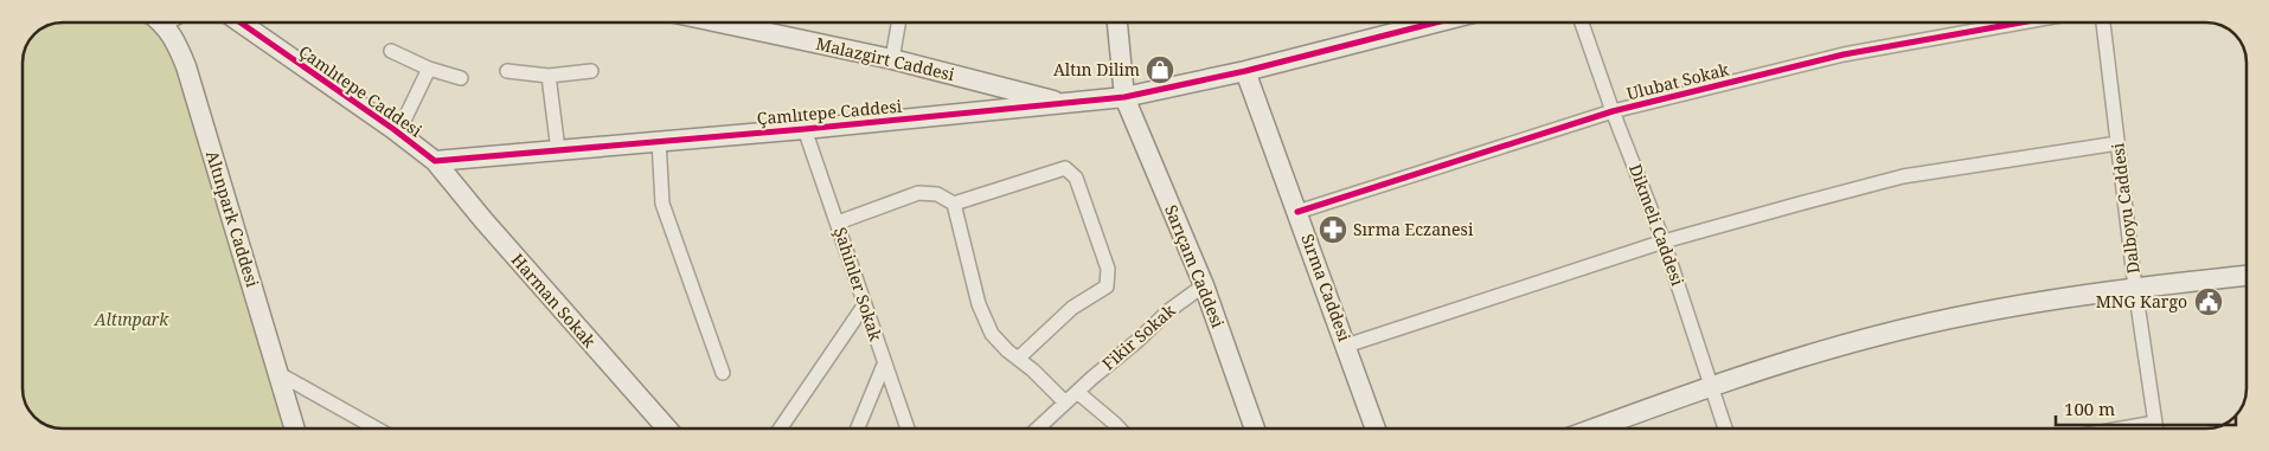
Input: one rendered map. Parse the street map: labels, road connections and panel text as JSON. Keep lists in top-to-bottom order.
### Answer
{
  "streets": {
    "street": [
      "Malazgirt Caddesi",
      "Ulubat Sokak",
      "Çamlıtepe Caddesi",
      "Dalboyu Caddesi",
      "Altınpark Caddesi",
      "Dikmeli Caddesi",
      "Sarıçam Caddesi",
      "Şahinler Sokak",
      "Sırma Caddesi",
      "Harman Sokak",
      "Fikir Sokak"
    ]
  },
  "crossings": [
    ["Malazgirt Caddesi", "Çamlıtepe Caddesi"],
    ["Ulubat Sokak", "Dikmeli Caddesi"],
    ["Ulubat Sokak", "Sırma Caddesi"],
    ["Çamlıtepe Caddesi", "Sarıçam Caddesi"],
    ["Çamlıtepe Caddesi", "Şahinler Sokak"],
    ["Çamlıtepe Caddesi", "Sırma Caddesi"],
    ["Çamlıtepe Caddesi", "Harman Sokak"],
    ["Sarıçam Caddesi", "Fikir Sokak"]
  ],
  "parks": ["Altınpark"],
  "places": {
    "shop": ["Altın Dilim"],
    "pharmacy": ["Sırma Eczanesi"],
    "public building": ["MNG Kargo"]
  },
  "scale_bar": "100 m"
}
